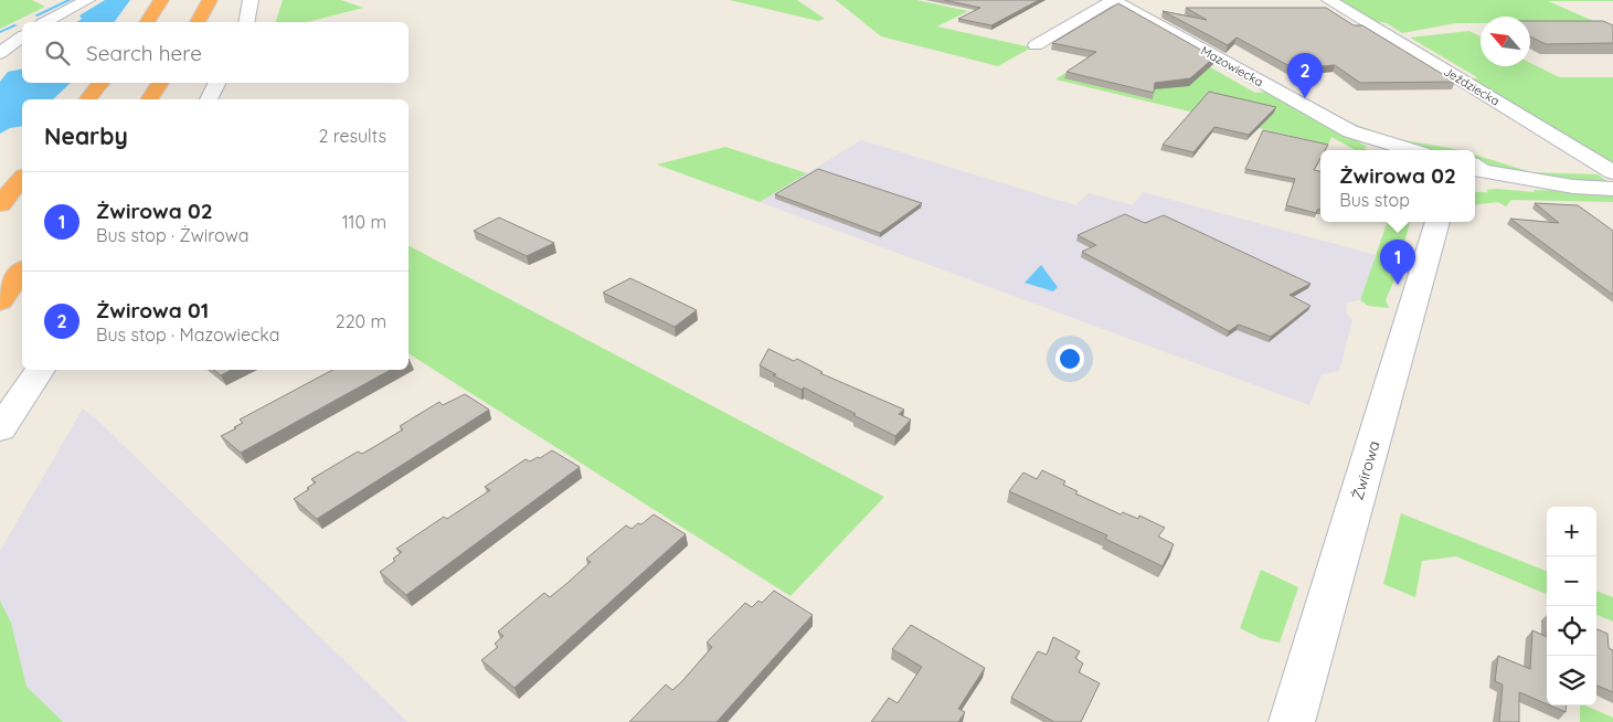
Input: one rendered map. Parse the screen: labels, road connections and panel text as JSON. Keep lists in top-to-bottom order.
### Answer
{
  "streets": {
    "street": ["Mazowiecka", "Jeździecka", "Żwirowa"]
  },
  "north": "top left",
  "page": {
    "search": "Search here",
    "pins": ["2", "1"],
    "heading": ["Nearby", "2 results"],
    "popup": ["Żwirowa 02", "Bus stop"],
    "list": [
      {
        "mark": "1",
        "name": "Żwirowa 02",
        "note": "Bus stop · Żwirowa",
        "value": "110 m"
      },
      {
        "mark": "2",
        "name": "Żwirowa 01",
        "note": "Bus stop · Mazowiecka",
        "value": "220 m"
      }
    ],
    "map_buttons": ["+", "−"]
  }
}
